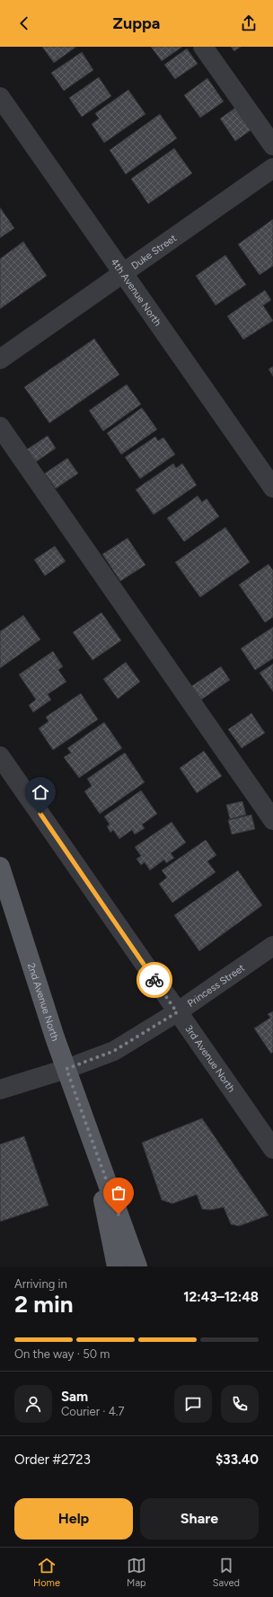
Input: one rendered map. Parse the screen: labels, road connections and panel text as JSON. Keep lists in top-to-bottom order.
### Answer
{
  "streets": {
    "main road": ["2nd Avenue North"],
    "street": [
      "Duke Street",
      "4th Avenue North",
      "Princess Street",
      "3rd Avenue North"
    ]
  },
  "crossings": [
    ["Duke Street", "4th Avenue North"],
    ["Princess Street", "2nd Avenue North"],
    ["Princess Street", "3rd Avenue North"]
  ],
  "page": {
    "header": "Zuppa",
    "heading": ["2 min", "Arriving in", "12:43–12:48"],
    "panel": [
      "Sam",
      "Courier · 4.7",
      "Order #2723",
      "$33.40"
    ],
    "bar": "On the way · 50 m",
    "buttons": ["Help", "Share"],
    "tabs": ["Home", "Map", "Saved"]
  }
}
